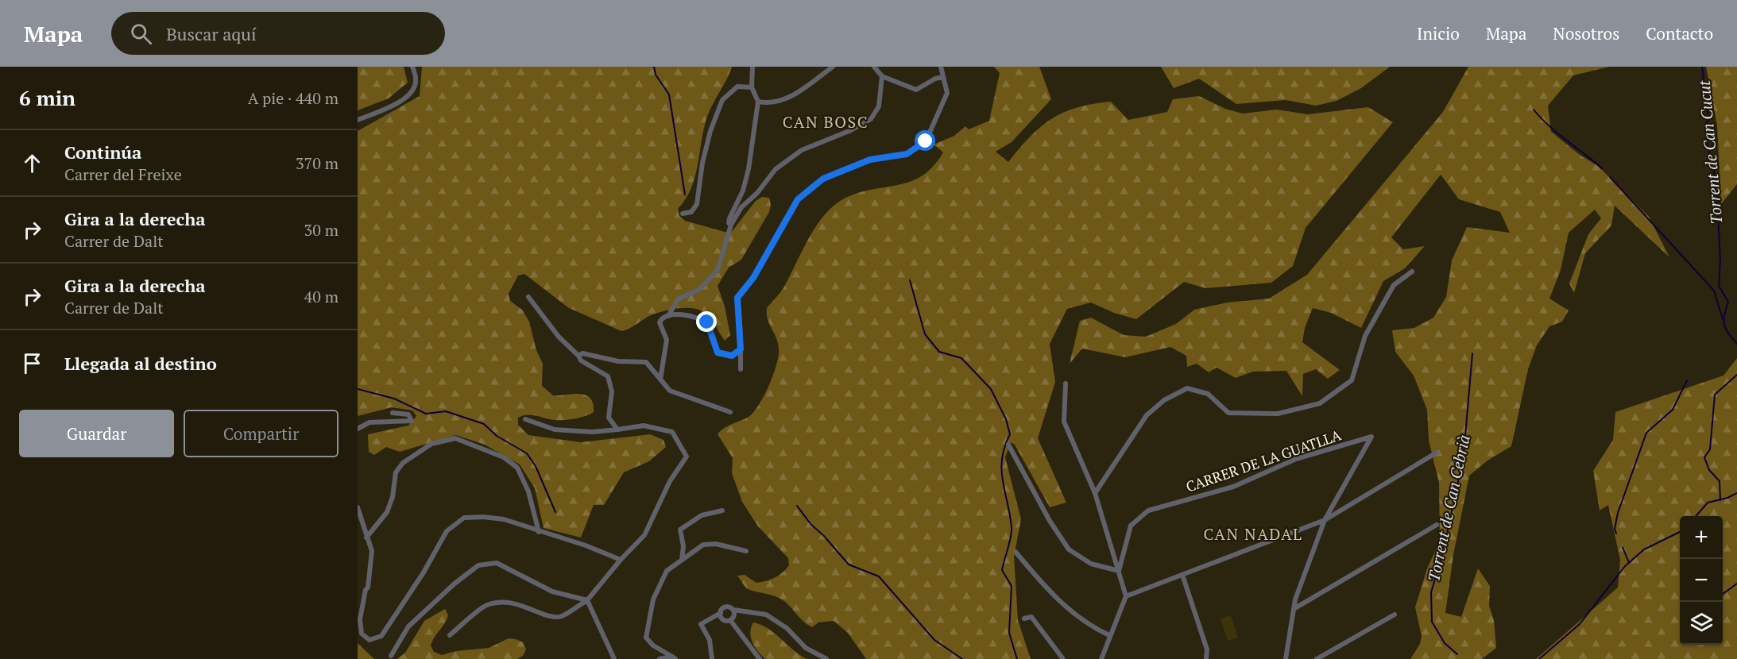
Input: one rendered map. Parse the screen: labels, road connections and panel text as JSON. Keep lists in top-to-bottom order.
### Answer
{
  "streets": {
    "street": ["CARRER DE LA GUATLLA"]
  },
  "districts": ["CAN BOSC", "CAN NADAL"],
  "water": ["Torrent de Can Cucut", "Torrent de Can Cebrià"],
  "page": {
    "header": "Mapa",
    "search": "Buscar aquí",
    "nav": [
      "Inicio",
      "Mapa",
      "Nosotros",
      "Contacto"
    ],
    "heading": ["6 min", "A pie · 440 m"],
    "list": [
      ["Continúa", "Carrer del Freixe", "370 m"],
      ["Gira a la derecha", "Carrer de Dalt", "30 m"],
      ["Gira a la derecha", "Carrer de Dalt", "40 m"],
      "Llegada al destino"
    ],
    "buttons": ["Guardar", "Compartir"],
    "map_buttons": ["+", "−"]
  }
}
